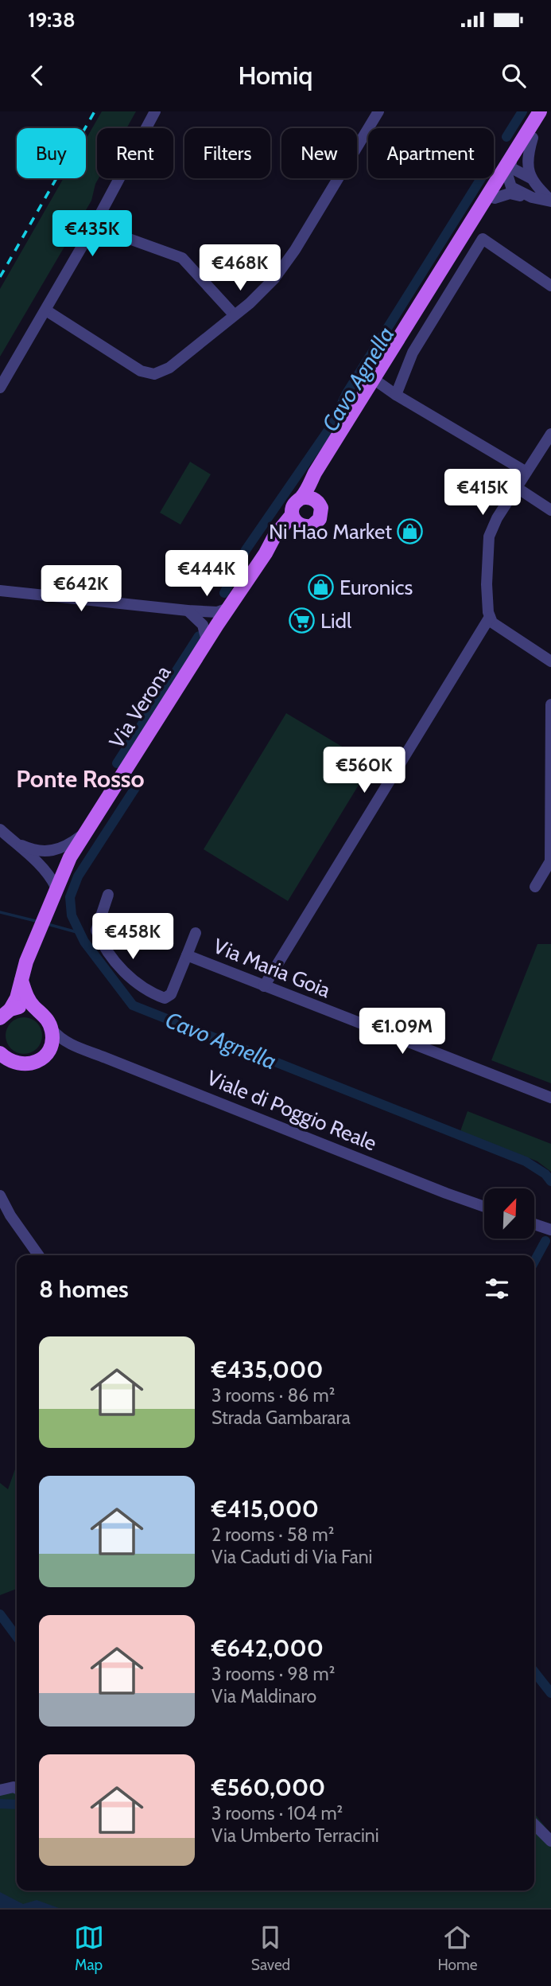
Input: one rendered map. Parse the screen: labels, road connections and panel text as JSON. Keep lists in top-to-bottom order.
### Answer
{
  "streets": {
    "main road": ["Via Verona"],
    "street": ["Via Maria Goia", "Viale di Poggio Reale"]
  },
  "districts": ["Ponte Rosso"],
  "water": ["Cavo Agnella"],
  "places": {
    "shop": ["Ni Hao Market", "Euronics"],
    "supermarket": ["Lidl"]
  },
  "north": "top right",
  "page": {
    "status": "19:38",
    "header": "Homiq",
    "chip": [
      "Buy",
      "Rent",
      "Filters",
      "New",
      "Apartment"
    ],
    "price": [
      "€435K",
      "€468K",
      "€415K",
      "€444K",
      "€642K",
      "€560K",
      "€458K",
      "€1.09M"
    ],
    "heading": "8 homes",
    "list": [
      {
        "name": "€435,000",
        "note": "3 rooms · 86 m² · Strada Gambarara"
      },
      {
        "name": "€415,000",
        "note": "2 rooms · 58 m² · Via Caduti di Via Fani"
      },
      {
        "name": "€642,000",
        "note": "3 rooms · 98 m² · Via Maldinaro"
      },
      {
        "name": "€560,000",
        "note": "3 rooms · 104 m² · Via Umberto Terracini"
      }
    ],
    "tabs": ["Map", "Saved", "Home"]
  }
}
